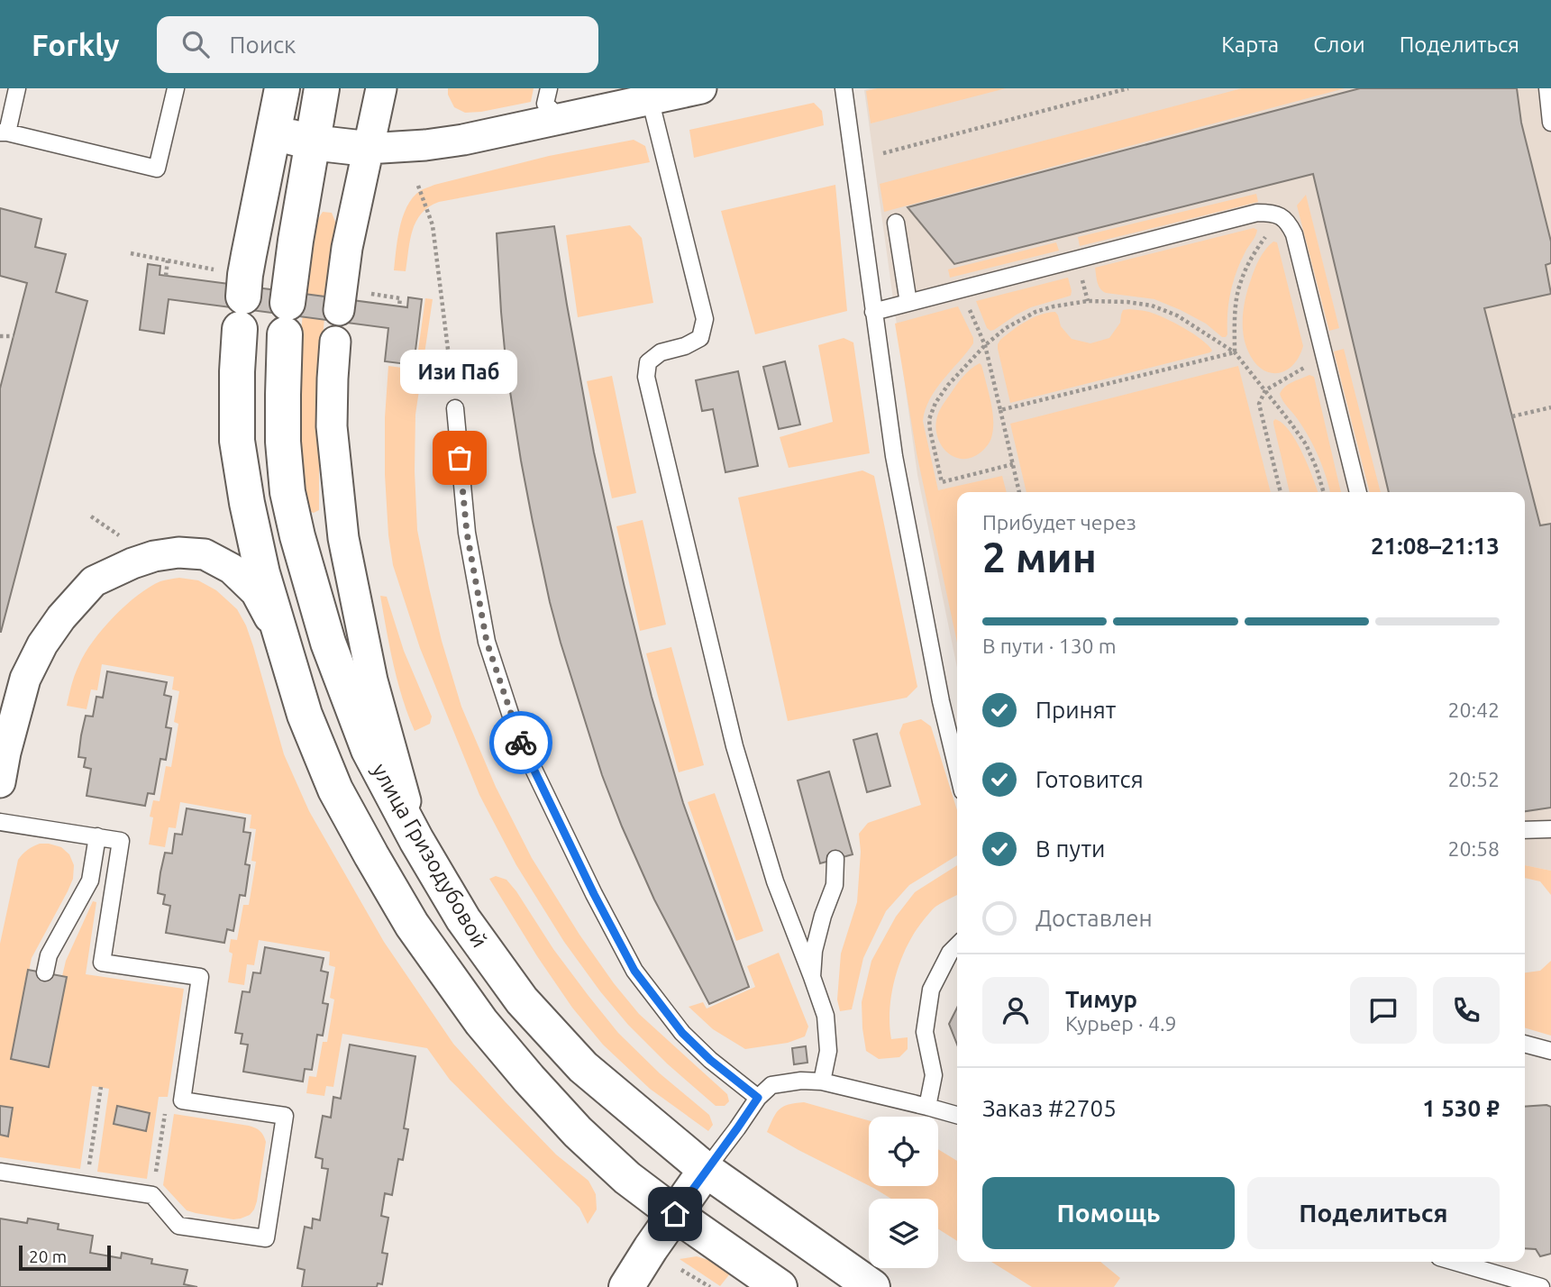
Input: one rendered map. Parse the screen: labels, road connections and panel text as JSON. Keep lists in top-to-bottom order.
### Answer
{
  "streets": {
    "street": ["улица Гризодубовой"]
  },
  "places": ["Изи Паб"],
  "scale_bar": "20 m",
  "page": {
    "header": "Forkly",
    "search": "Поиск",
    "nav": ["Карта", "Слои", "Поделиться"],
    "bubble": "Изи Паб",
    "heading": ["2 мин", "Прибудет через", "21:08–21:13"],
    "panel": [
      "Тимур",
      "Курьер · 4.9",
      "Заказ #2705",
      "1 530 ₽"
    ],
    "bar": "В пути · 130 m",
    "list": [
      ["Принят", "20:42"],
      ["Готовится", "20:52"],
      ["В пути", "20:58"],
      "Доставлен"
    ],
    "buttons": ["Помощь", "Поделиться"],
    "scale": "20 m"
  }
}
